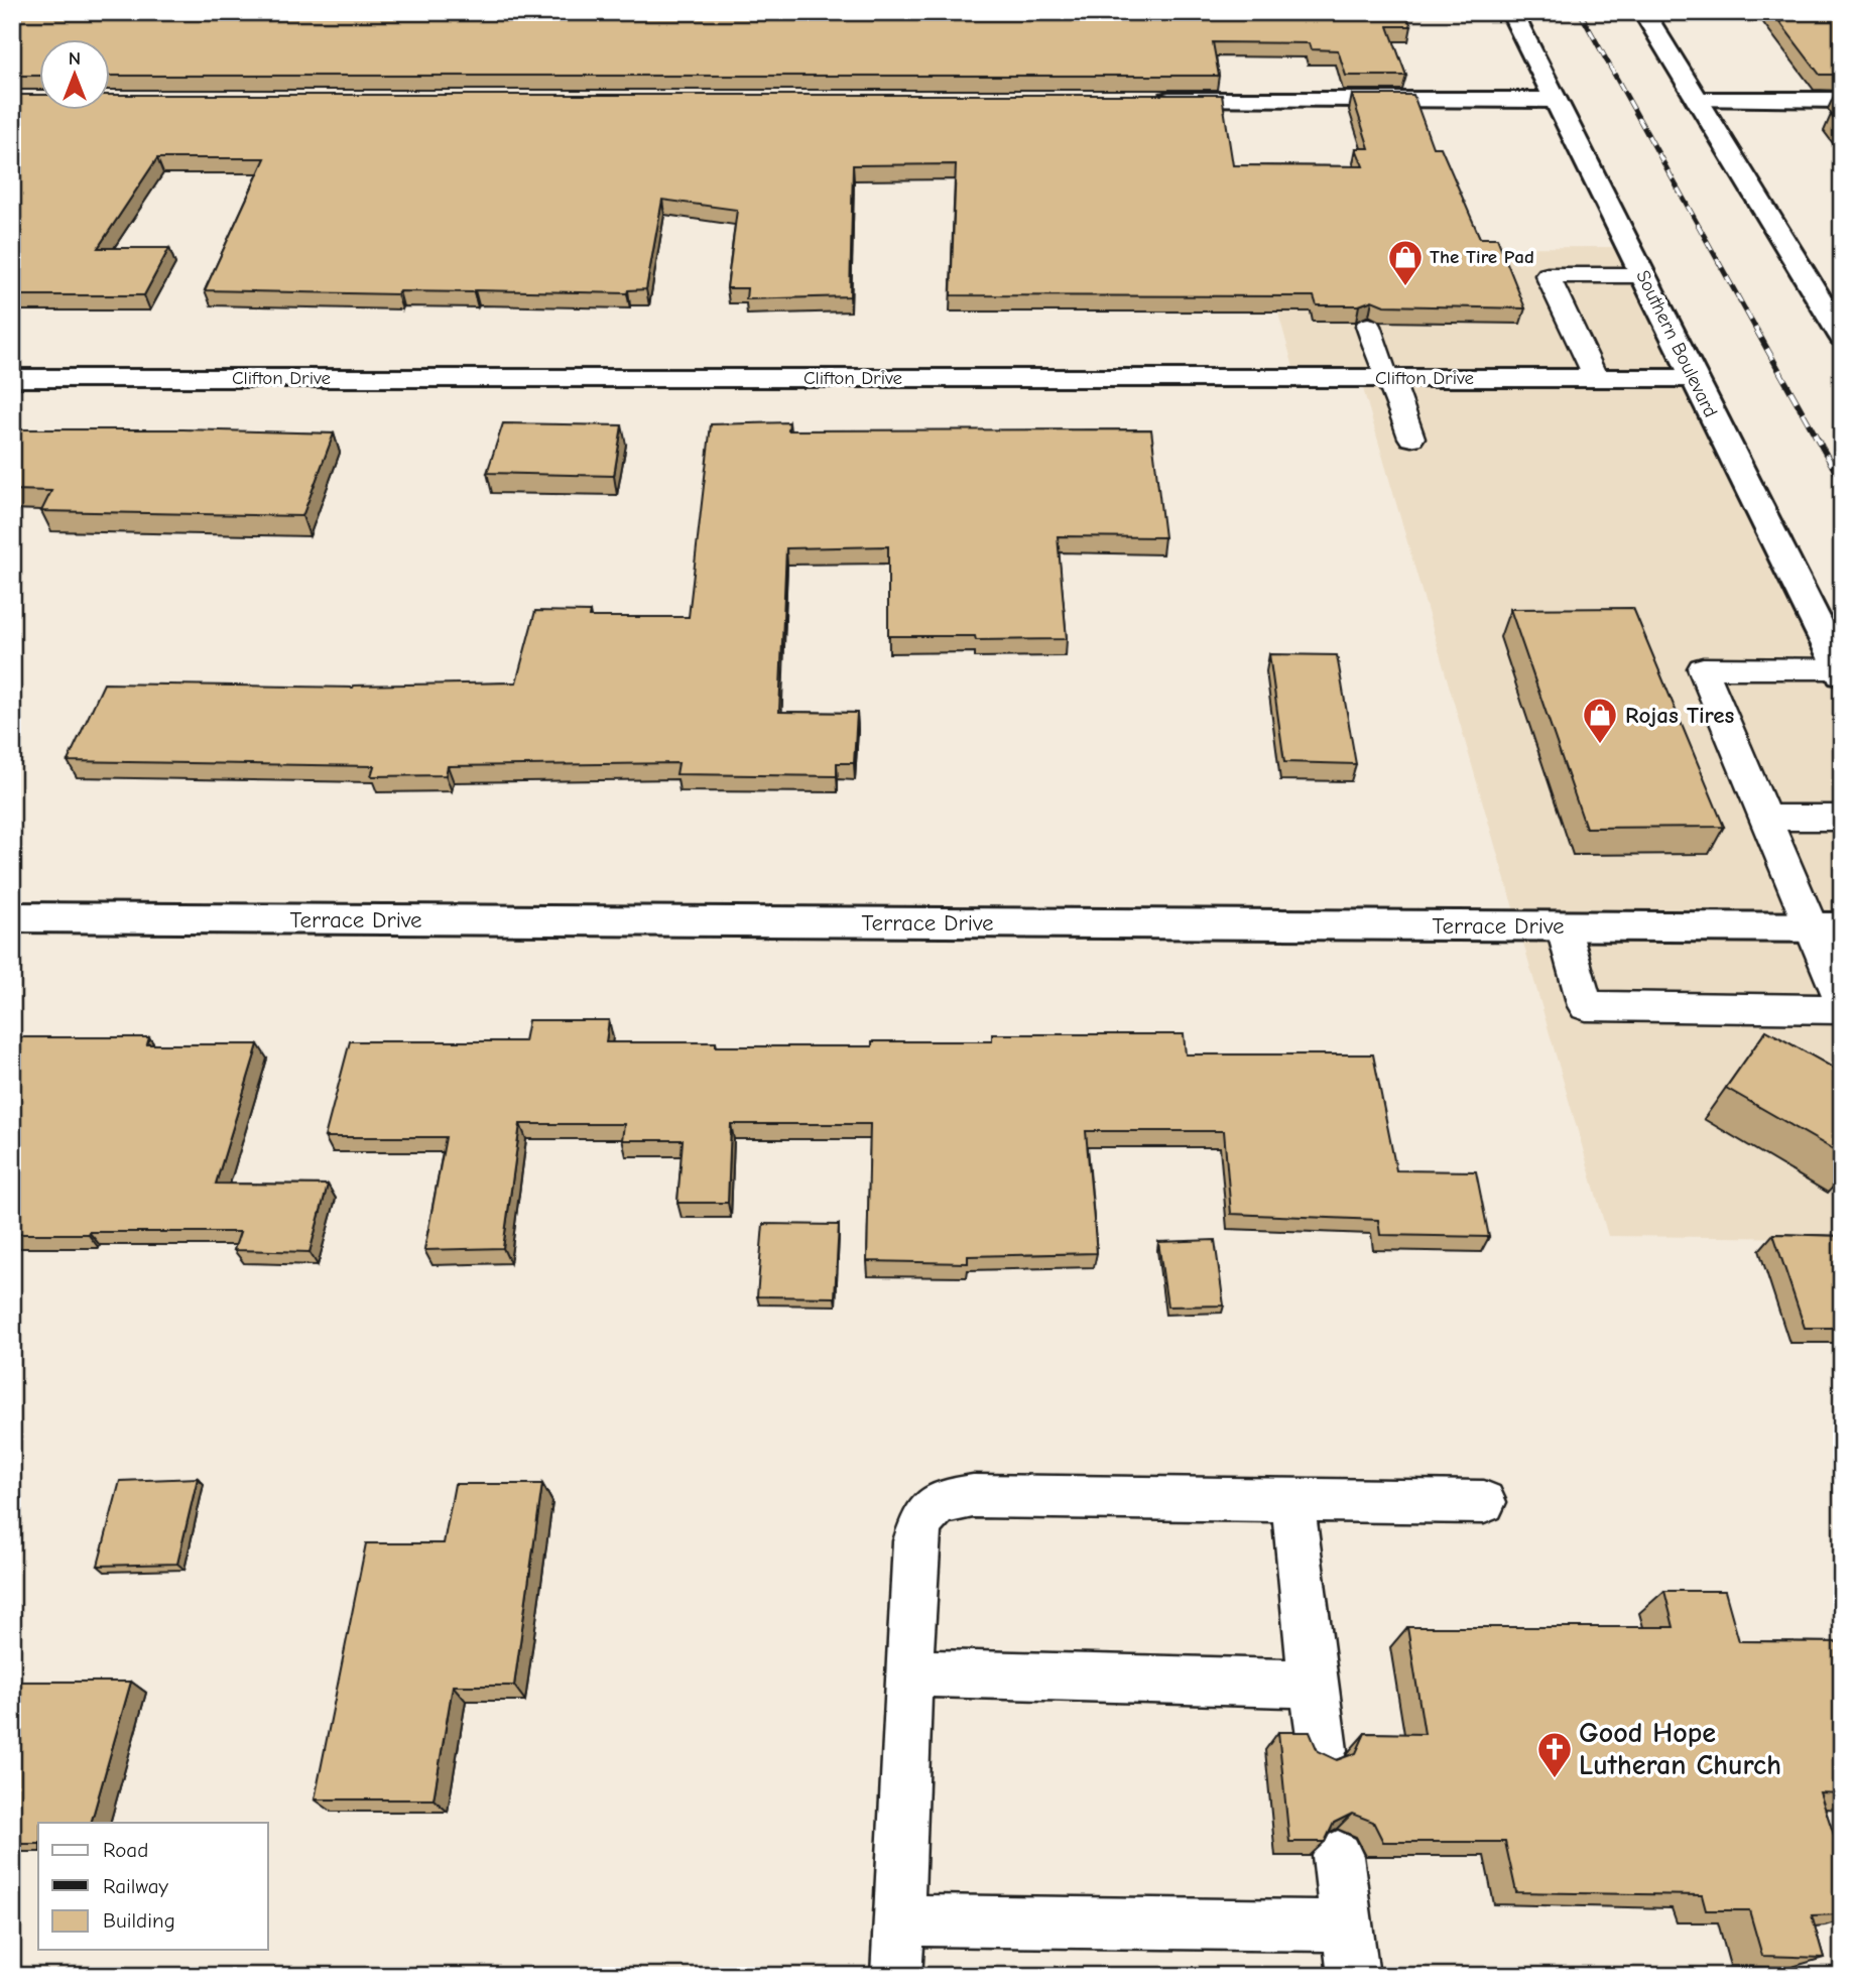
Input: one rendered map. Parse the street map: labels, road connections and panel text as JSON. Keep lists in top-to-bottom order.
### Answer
{
  "streets": {
    "street": ["Southern Boulevard", "Clifton Drive", "Terrace Drive"]
  },
  "crossings": [
    ["Southern Boulevard", "Clifton Drive"]
  ],
  "places": {
    "shop": ["The Tire Pad", "Rojas Tires"],
    "church": ["Good Hope Lutheran Church"]
  },
  "legend": ["Road", "Railway", "Building"],
  "north": "top"
}
